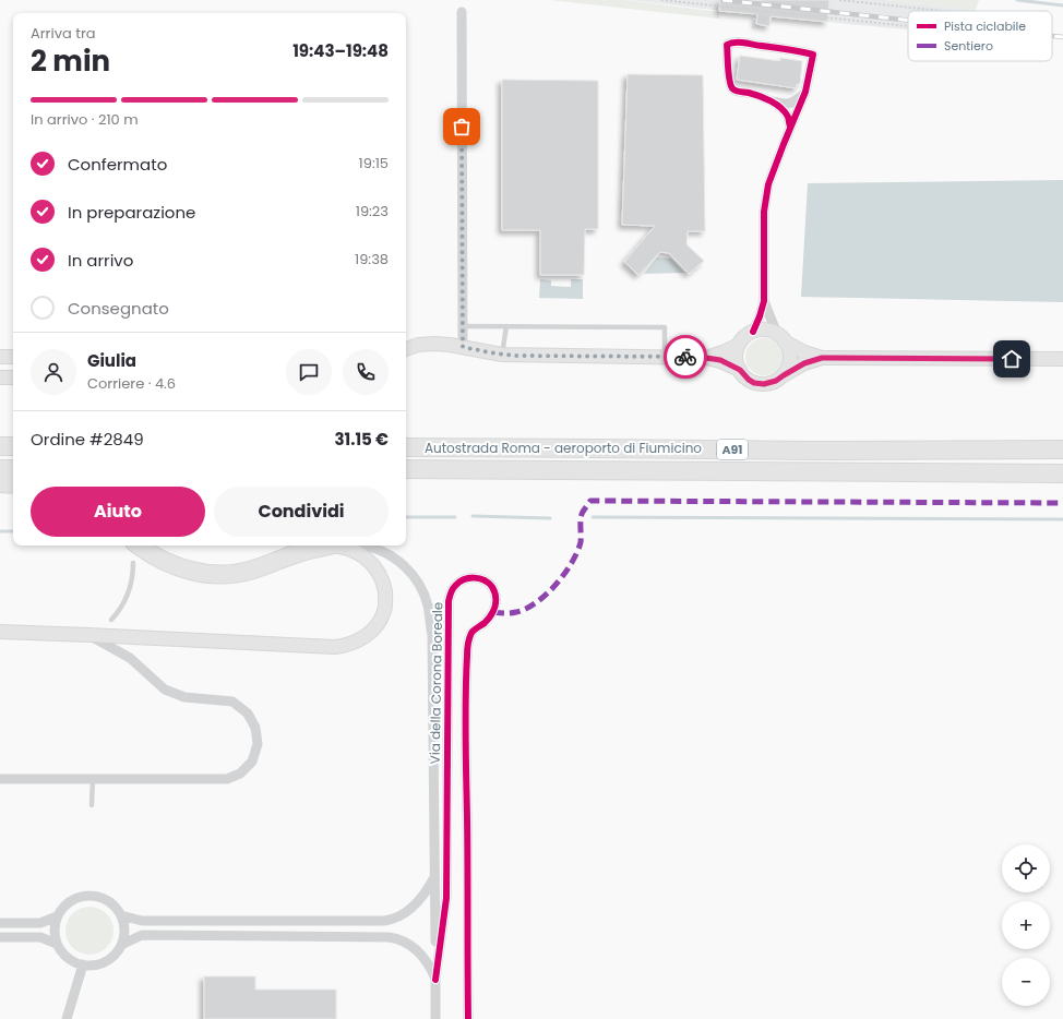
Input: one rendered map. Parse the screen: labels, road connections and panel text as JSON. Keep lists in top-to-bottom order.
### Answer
{
  "streets": {
    "highway": ["Autostrada Roma - aeroporto di Fiumicino", "A91"],
    "street": ["Via della Corona Boreale"]
  },
  "legend": ["Pista ciclabile", "Sentiero"],
  "page": {
    "heading": ["2 min", "Arriva tra", "19:43–19:48"],
    "panel": [
      "Giulia",
      "Corriere · 4.6",
      "Ordine #2849",
      "31.15 €"
    ],
    "bar": "In arrivo · 210 m",
    "list": [
      ["Confermato", "19:15"],
      ["In preparazione", "19:23"],
      ["In arrivo", "19:38"],
      "Consegnato"
    ],
    "buttons": ["Aiuto", "Condividi"],
    "map_buttons": ["+", "−"]
  }
}
